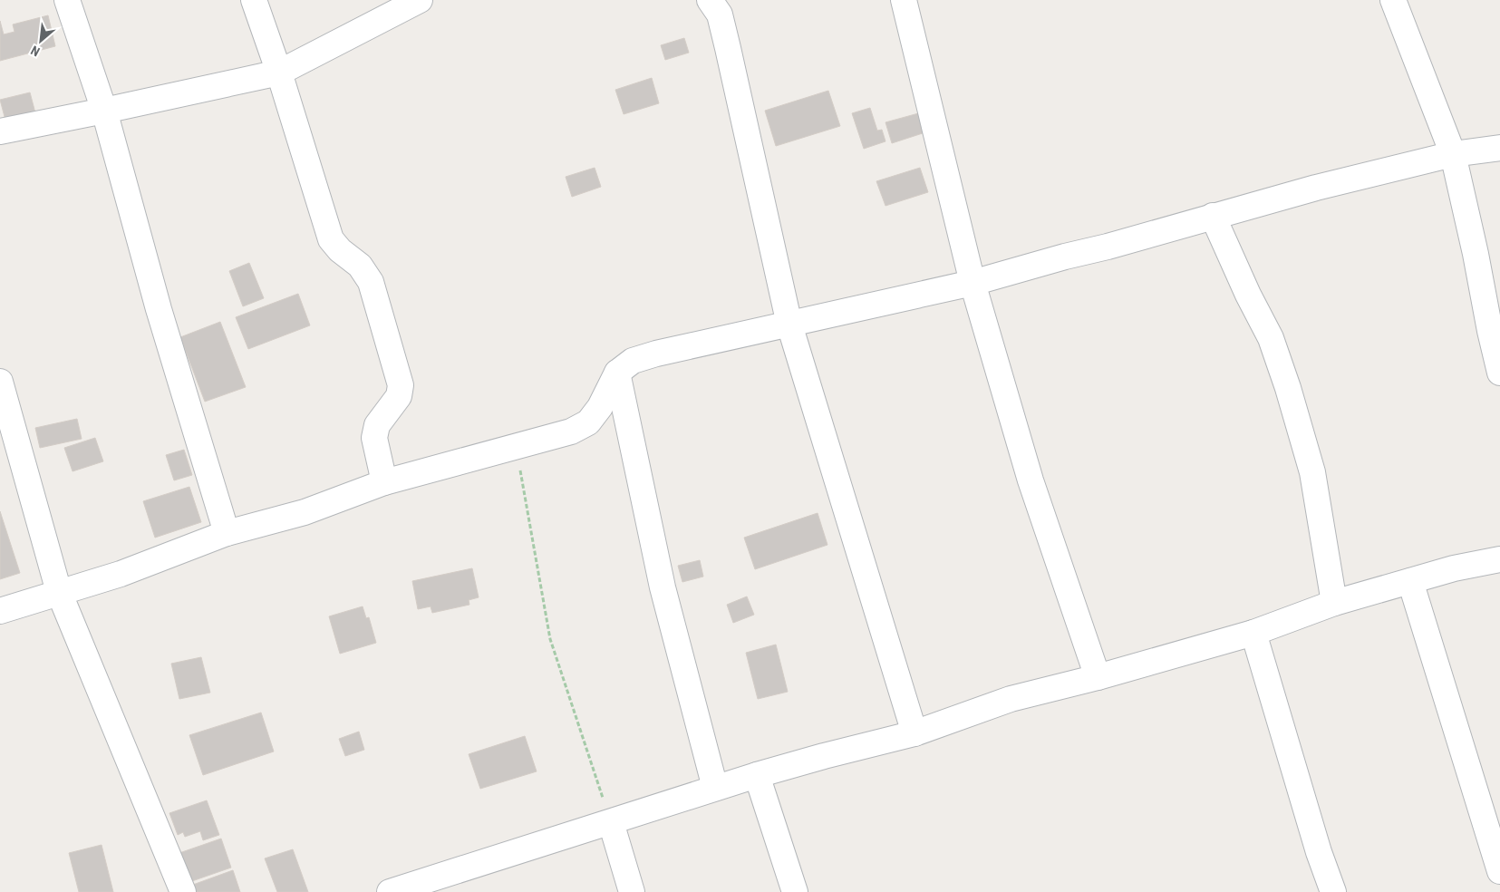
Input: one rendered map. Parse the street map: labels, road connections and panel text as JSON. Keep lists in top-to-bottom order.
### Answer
{
  "north": "bottom left"
}
